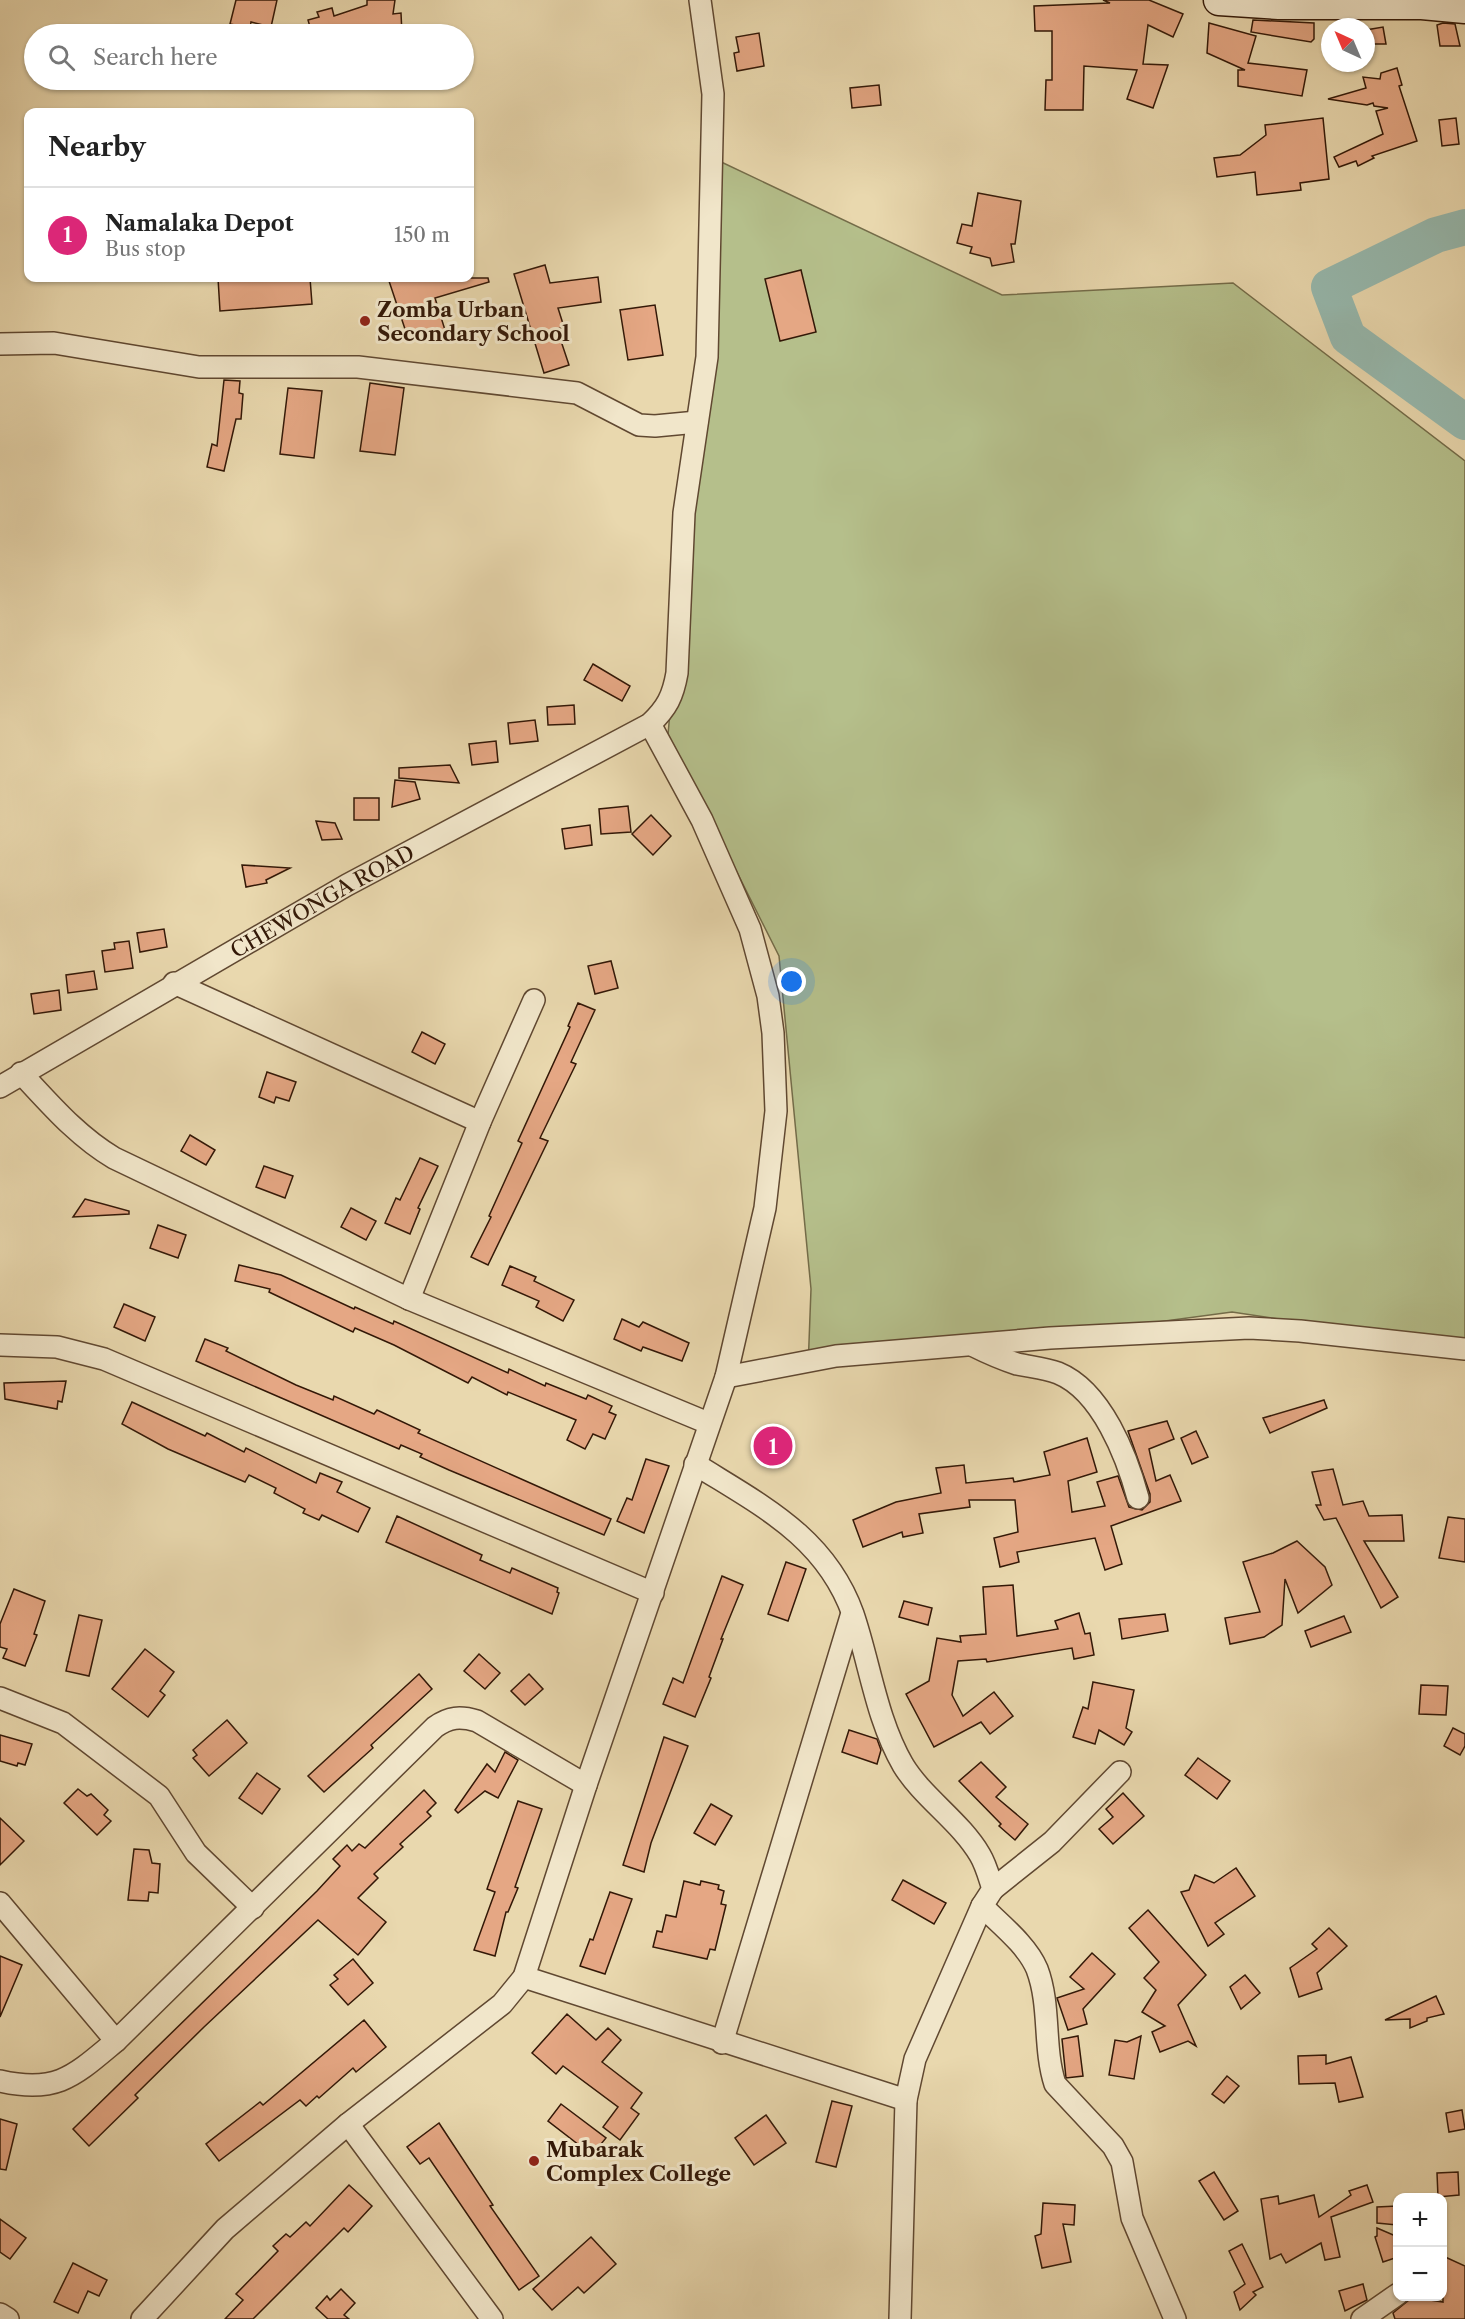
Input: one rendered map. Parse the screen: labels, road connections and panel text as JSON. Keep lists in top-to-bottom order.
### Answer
{
  "streets": {
    "street": ["CHEWONGA ROAD"]
  },
  "places": ["Zomba Urban Secondary School", "Mubarak Complex College"],
  "north": "top left",
  "page": {
    "search": "Search here",
    "heading": "Nearby",
    "list": [
      {
        "mark": "1",
        "name": "Namalaka Depot",
        "note": "Bus stop",
        "value": "150 m"
      }
    ],
    "pins": "1",
    "map_buttons": ["+", "−"]
  }
}
